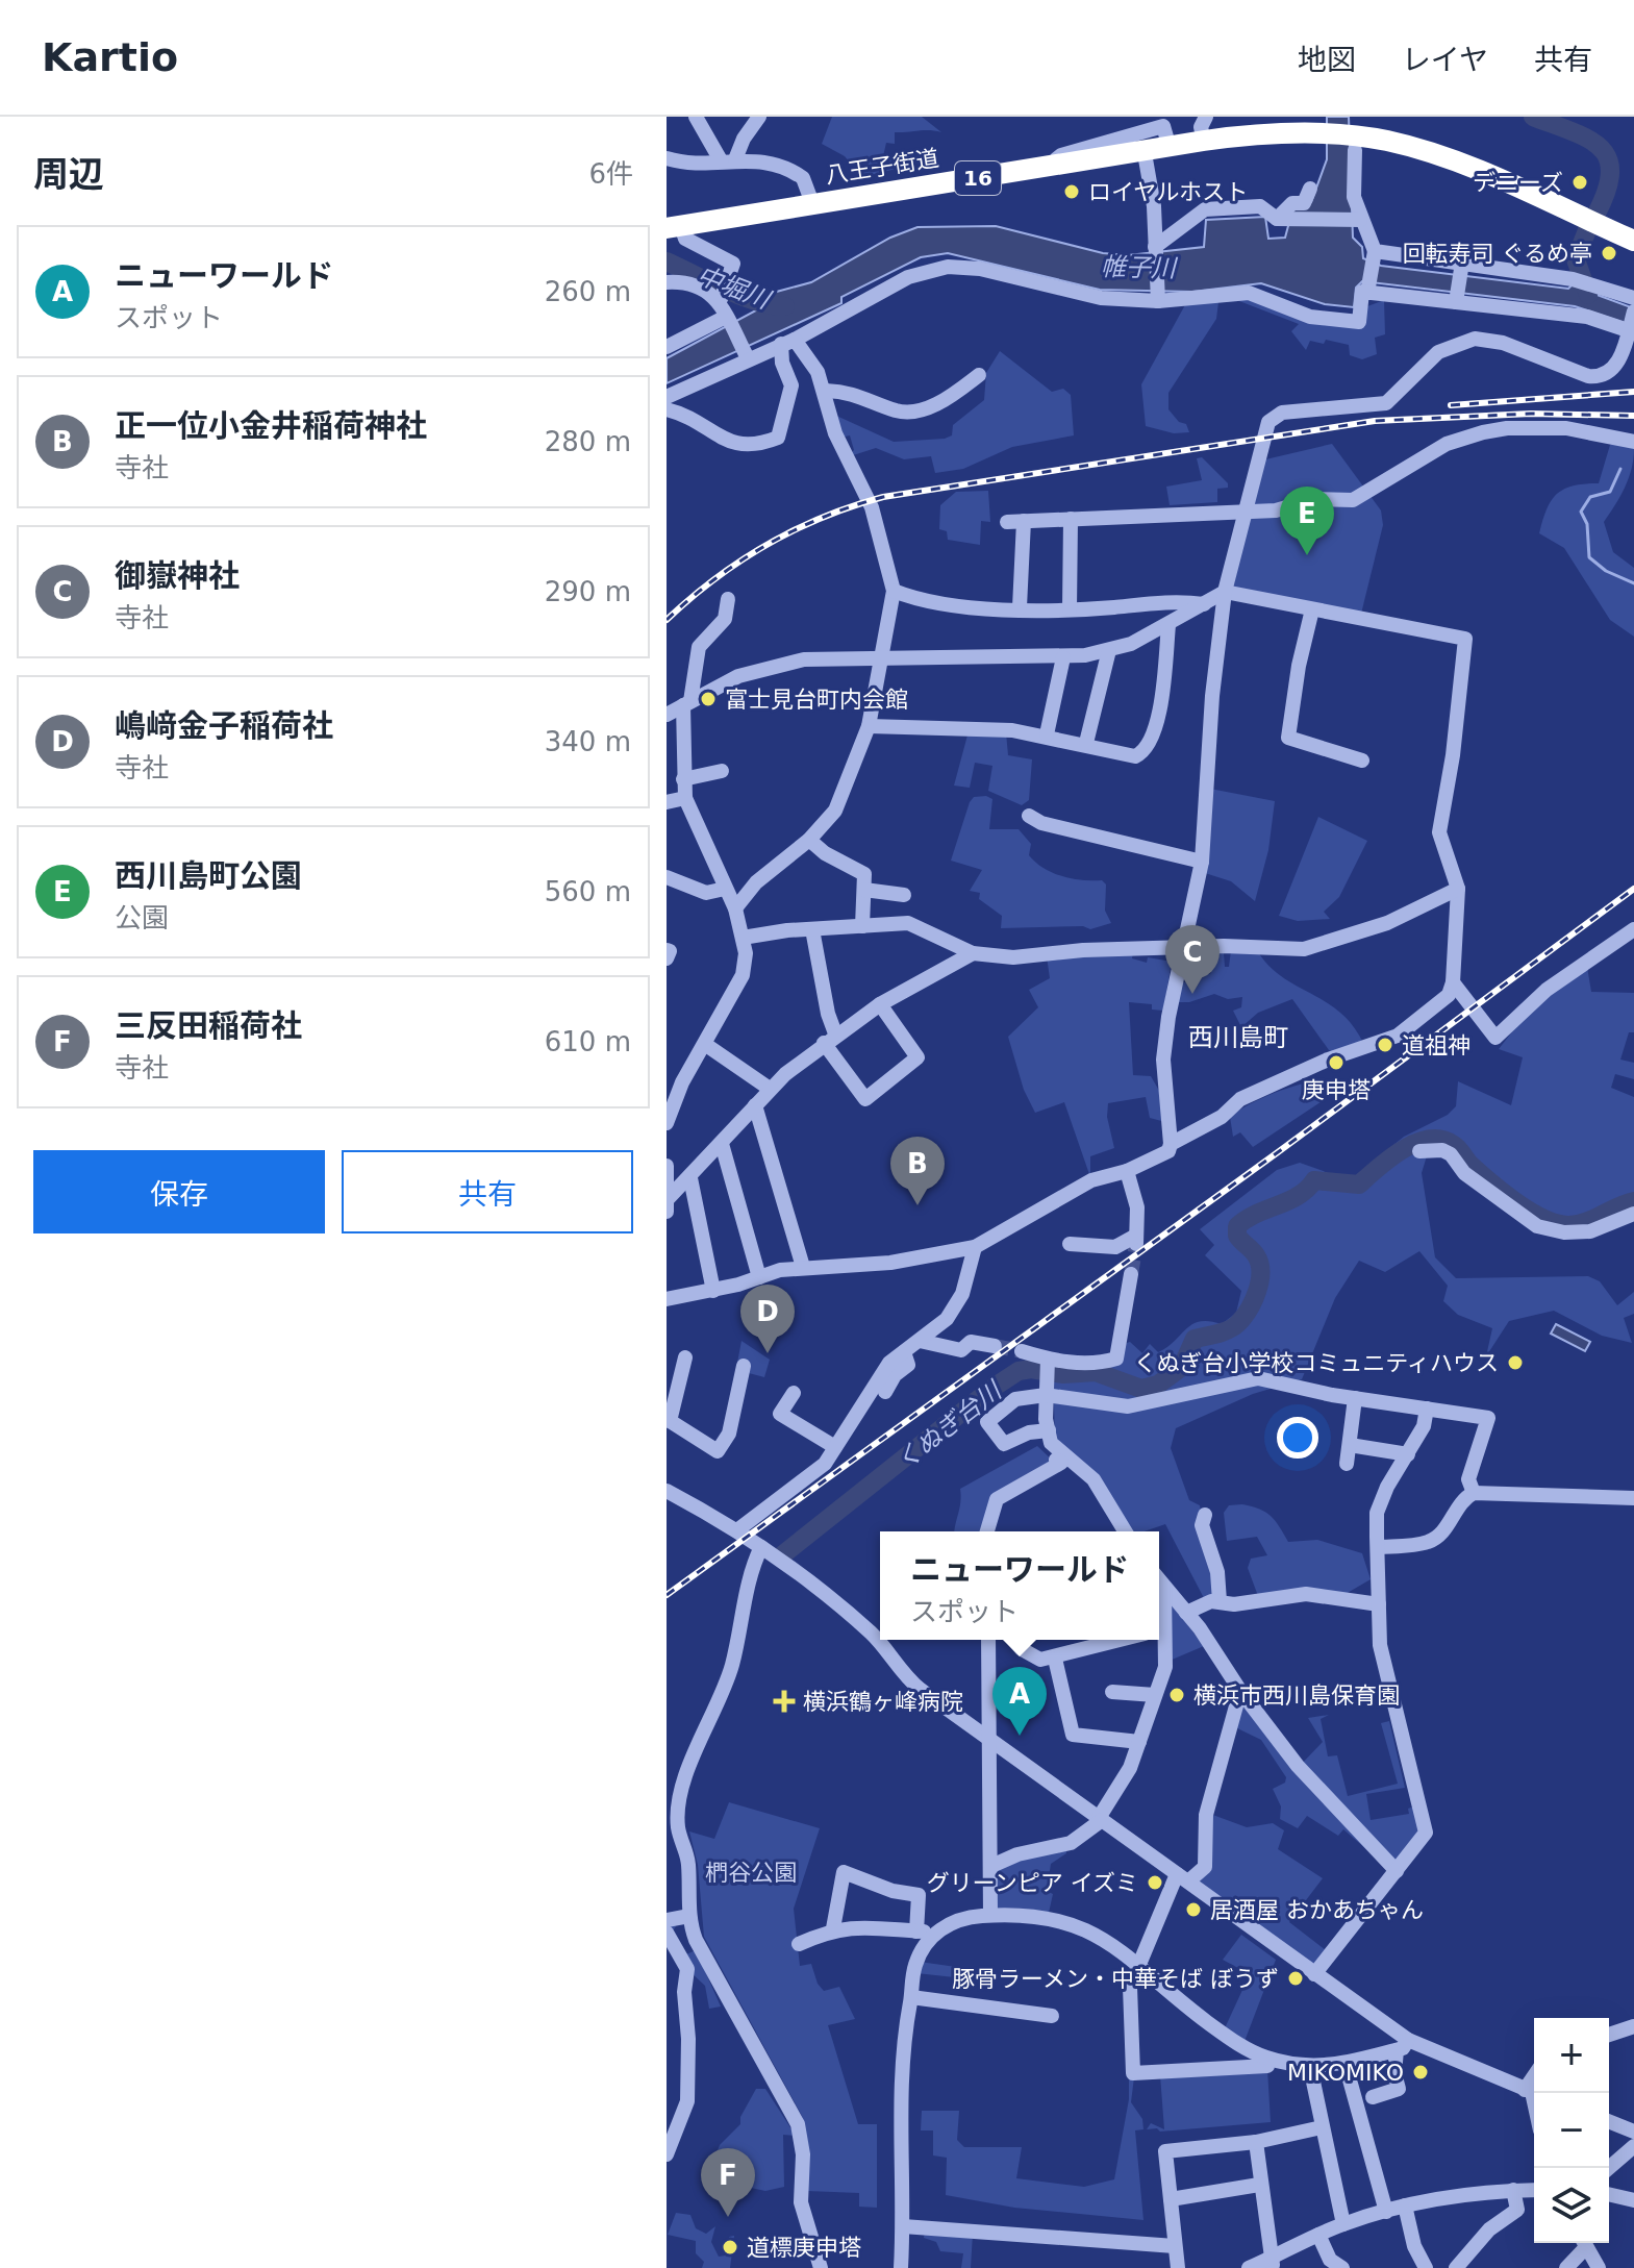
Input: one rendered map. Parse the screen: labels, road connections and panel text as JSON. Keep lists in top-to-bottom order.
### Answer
{
  "streets": {
    "highway": ["八王子街道", "16"]
  },
  "districts": ["西川島町"],
  "water": ["帷子川", "中堀川", "くぬぎ台川"],
  "parks": ["椚谷公園"],
  "places": {
    "other": [
      "デニーズ",
      "ロイヤルホスト",
      "回転寿司 ぐるめ亭",
      "富士見台町内会館",
      "道祖神",
      "庚申塔",
      "くぬぎ台小学校コミュニティハウス",
      "横浜市西川島保育園",
      "グリーンピア イズミ",
      "居酒屋 おかあちゃん",
      "豚骨ラーメン・中華そば ぼうず",
      "MIKOMIKO",
      "道標庚申塔"
    ],
    "health": ["横浜鶴ヶ峰病院"]
  },
  "page": {
    "header": "Kartio",
    "nav": ["地図", "レイヤ", "共有"],
    "heading": ["周辺", "6件"],
    "list": [
      {
        "mark": "A",
        "name": "ニューワールド",
        "note": "スポット",
        "value": "260 m"
      },
      {
        "mark": "B",
        "name": "正一位小金井稲荷神社",
        "note": "寺社",
        "value": "280 m"
      },
      {
        "mark": "C",
        "name": "御嶽神社",
        "note": "寺社",
        "value": "290 m"
      },
      {
        "mark": "D",
        "name": "嶋﨑金子稲荷社",
        "note": "寺社",
        "value": "340 m"
      },
      {
        "mark": "E",
        "name": "西川島町公園",
        "note": "公園",
        "value": "560 m"
      },
      {
        "mark": "F",
        "name": "三反田稲荷社",
        "note": "寺社",
        "value": "610 m"
      }
    ],
    "pins": [
      "E",
      "C",
      "B",
      "D",
      "A",
      "F"
    ],
    "buttons": ["保存", "共有"],
    "popup": ["ニューワールド", "スポット"],
    "map_buttons": ["+", "−"]
  }
}
